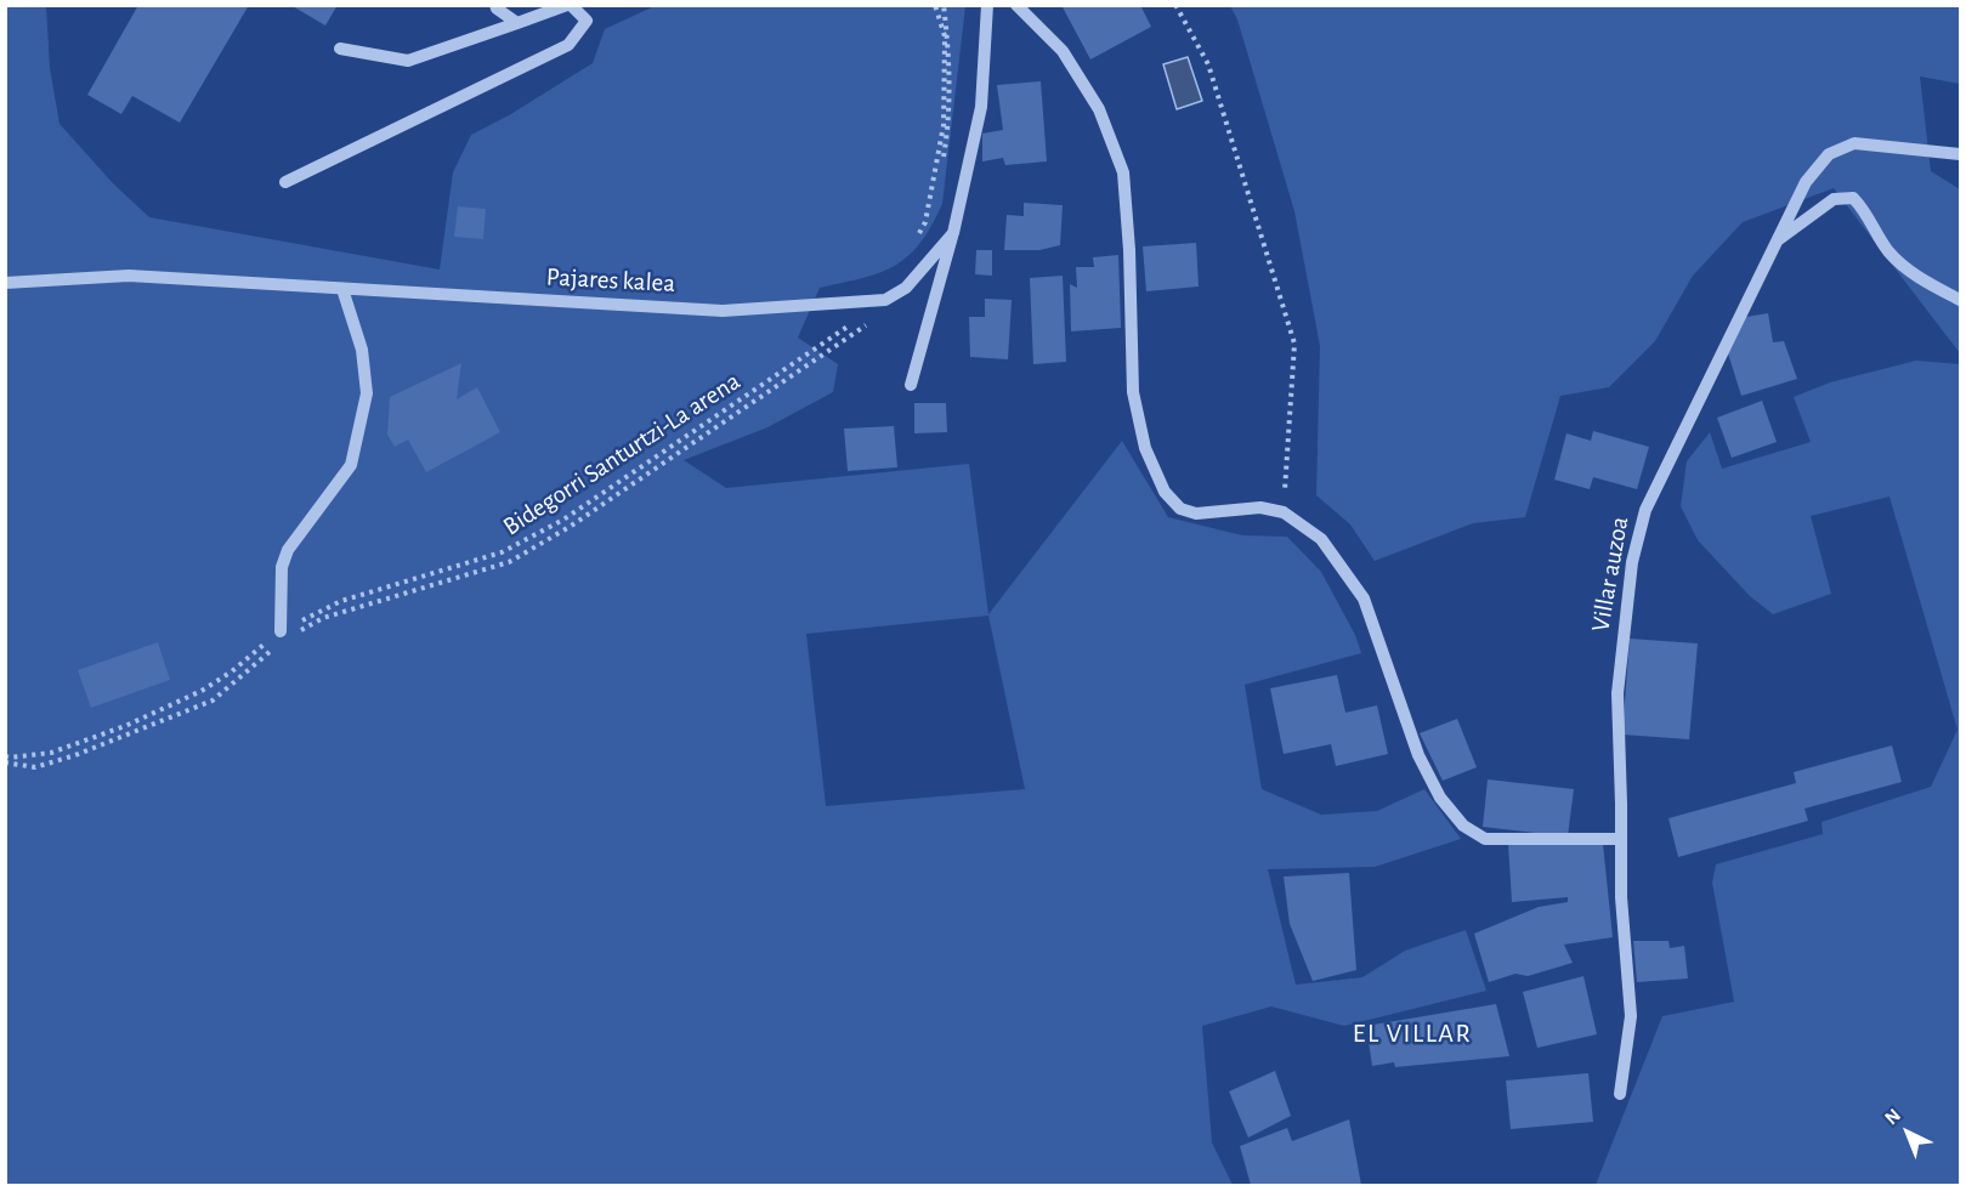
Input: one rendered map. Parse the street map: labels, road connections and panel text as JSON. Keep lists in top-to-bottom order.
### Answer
{
  "streets": {
    "street": ["Pajares kalea", "Villar auzoa"],
    "path": ["Bidegorri Santurtzi-La arena"]
  },
  "districts": ["EL VILLAR"],
  "north": "top left"
}
